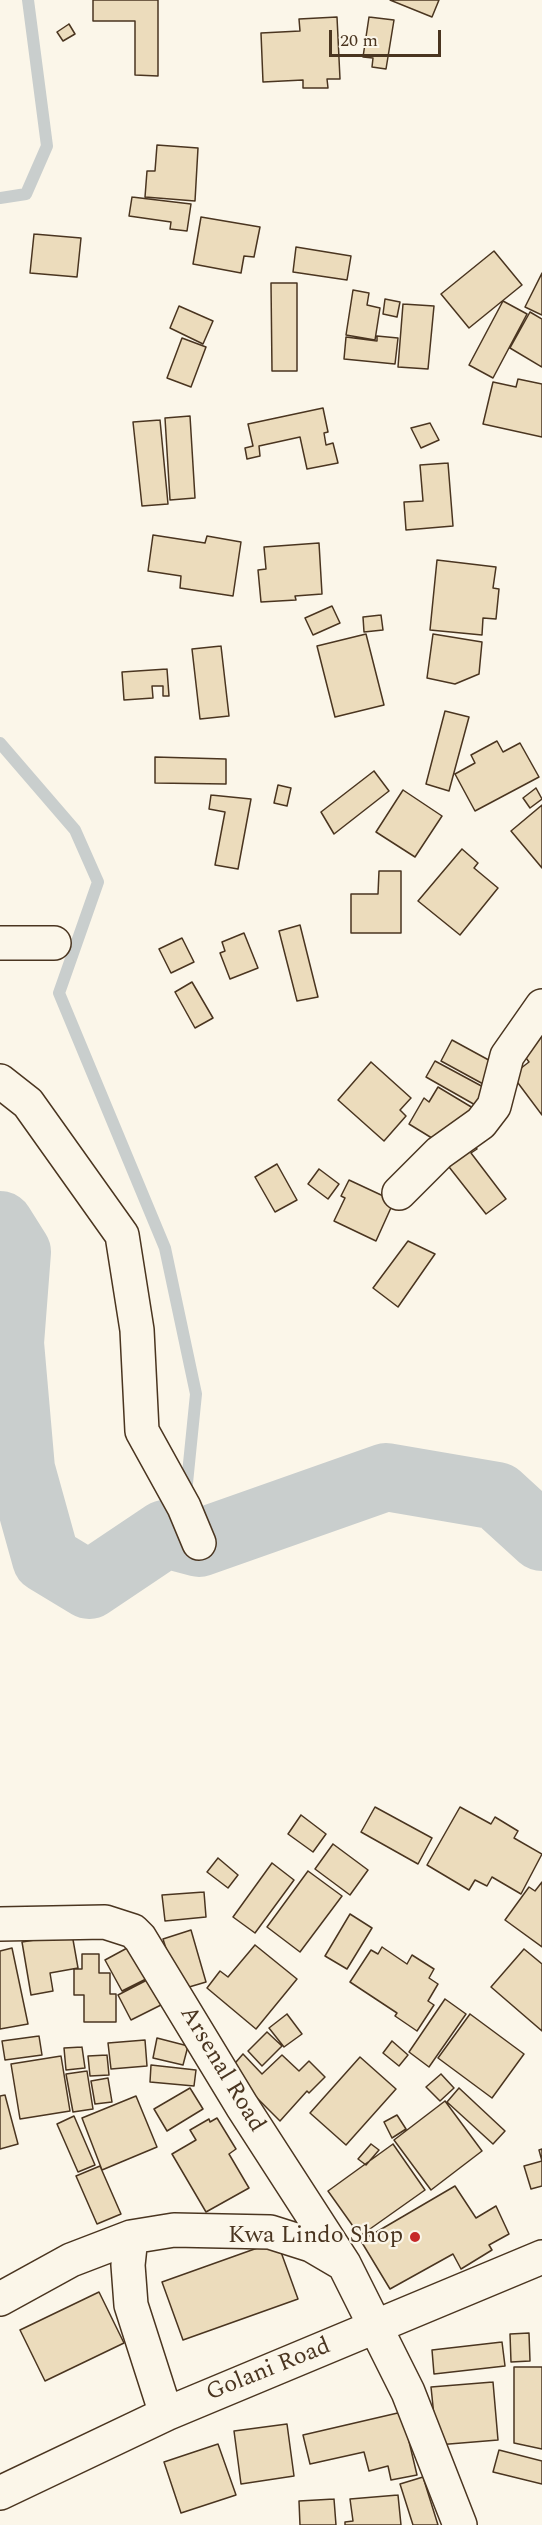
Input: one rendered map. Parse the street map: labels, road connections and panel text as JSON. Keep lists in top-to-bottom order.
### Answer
{
  "streets": {
    "street": ["Arsenal Road", "Golani Road"]
  },
  "crossings": [
    ["Arsenal Road", "Golani Road"]
  ],
  "places": ["Kwa Lindo Shop"],
  "scale_bar": "20 m"
}
